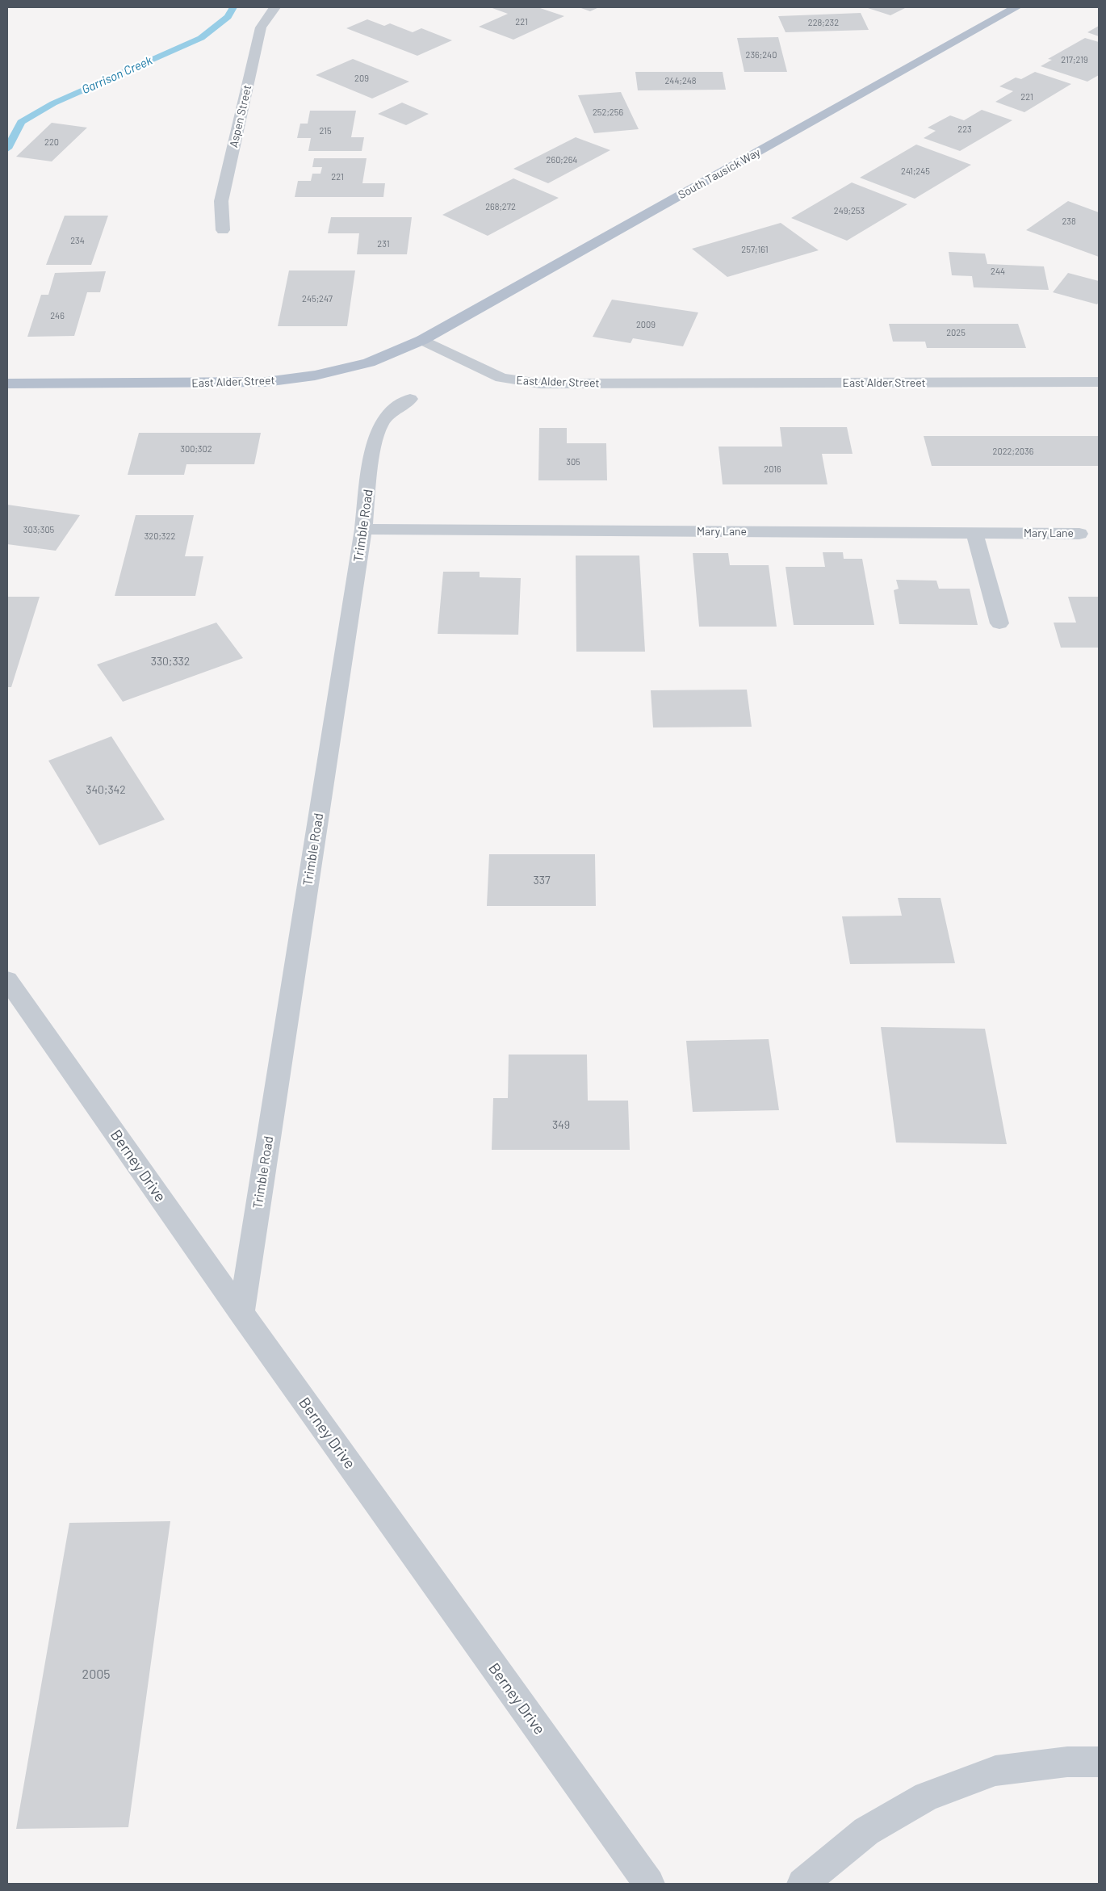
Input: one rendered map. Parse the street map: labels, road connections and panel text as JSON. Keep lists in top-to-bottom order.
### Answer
{
  "streets": {
    "main road": ["South Tausick Way", "East Alder Street"],
    "street": [
      "Aspen Street",
      "Trimble Road",
      "Mary Lane",
      "Berney Drive"
    ]
  },
  "crossings": [
    ["South Tausick Way", "East Alder Street"],
    ["Trimble Road", "Mary Lane"],
    ["Trimble Road", "Berney Drive"]
  ],
  "water": ["Garrison Creek"],
  "house_numbers": [
    "221",
    "228;232",
    "236;240",
    "217;219",
    "209",
    "244;248",
    "221",
    "252;256",
    "223",
    "215",
    "220",
    "260;264",
    "241;245",
    "221",
    "268;272",
    "249;253",
    "238",
    "234",
    "231",
    "257;161",
    "244",
    "245;247",
    "246",
    "2009",
    "2025",
    "300;302",
    "2022;2036",
    "305",
    "2016",
    "303;305",
    "320;322",
    "330;332",
    "340;342",
    "337",
    "349",
    "2005"
  ]
}
